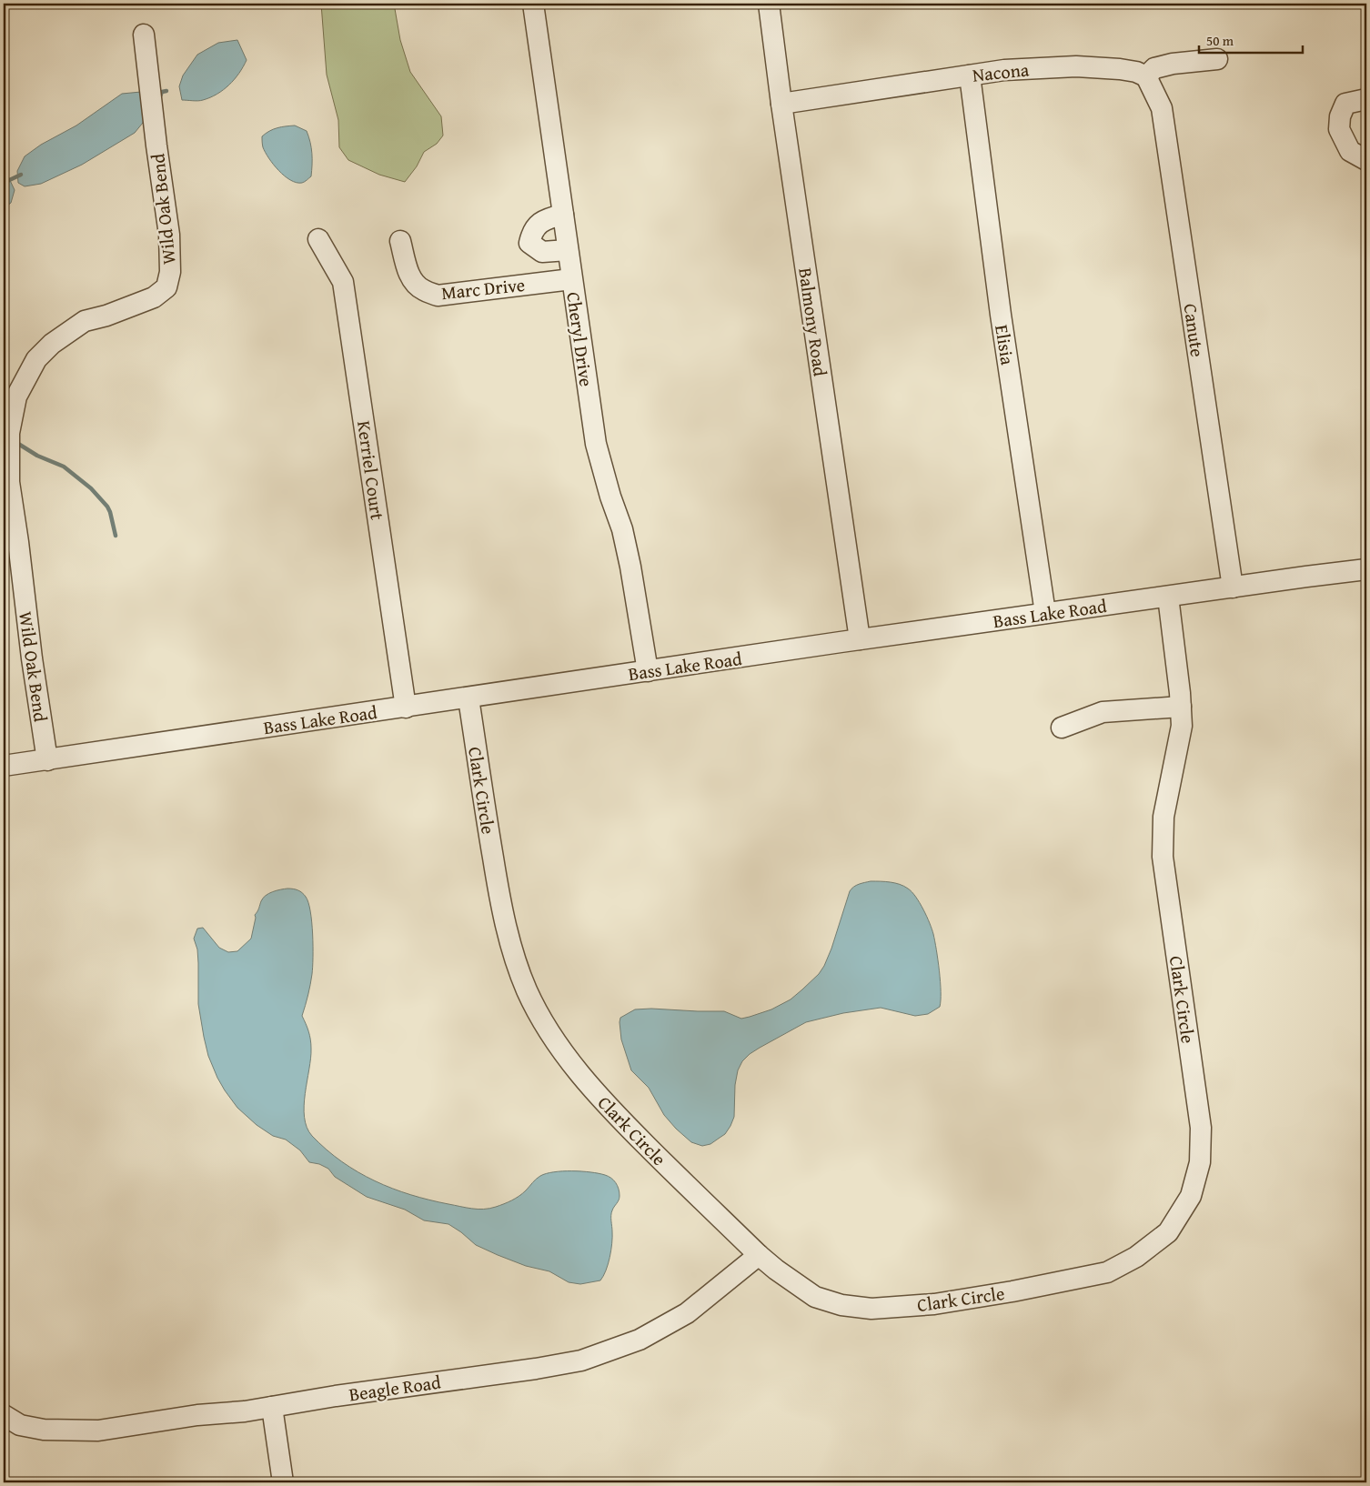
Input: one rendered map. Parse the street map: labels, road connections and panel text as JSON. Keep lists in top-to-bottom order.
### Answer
{
  "streets": {
    "street": [
      "Nacona",
      "Wild Oak Bend",
      "Marc Drive",
      "Balmony Road",
      "Canute",
      "Cheryl Drive",
      "Elisia",
      "Kerriel Court",
      "Bass Lake Road",
      "Clark Circle",
      "Beagle Road"
    ]
  },
  "crossings": [
    ["Nacona", "Balmony Road"],
    ["Nacona", "Canute"],
    ["Nacona", "Elisia"],
    ["Wild Oak Bend", "Bass Lake Road"],
    ["Marc Drive", "Cheryl Drive"],
    ["Balmony Road", "Bass Lake Road"],
    ["Canute", "Bass Lake Road"],
    ["Cheryl Drive", "Bass Lake Road"],
    ["Elisia", "Bass Lake Road"],
    ["Kerriel Court", "Bass Lake Road"],
    ["Bass Lake Road", "Clark Circle"],
    ["Clark Circle", "Beagle Road"]
  ],
  "scale_bar": "50 m"
}
